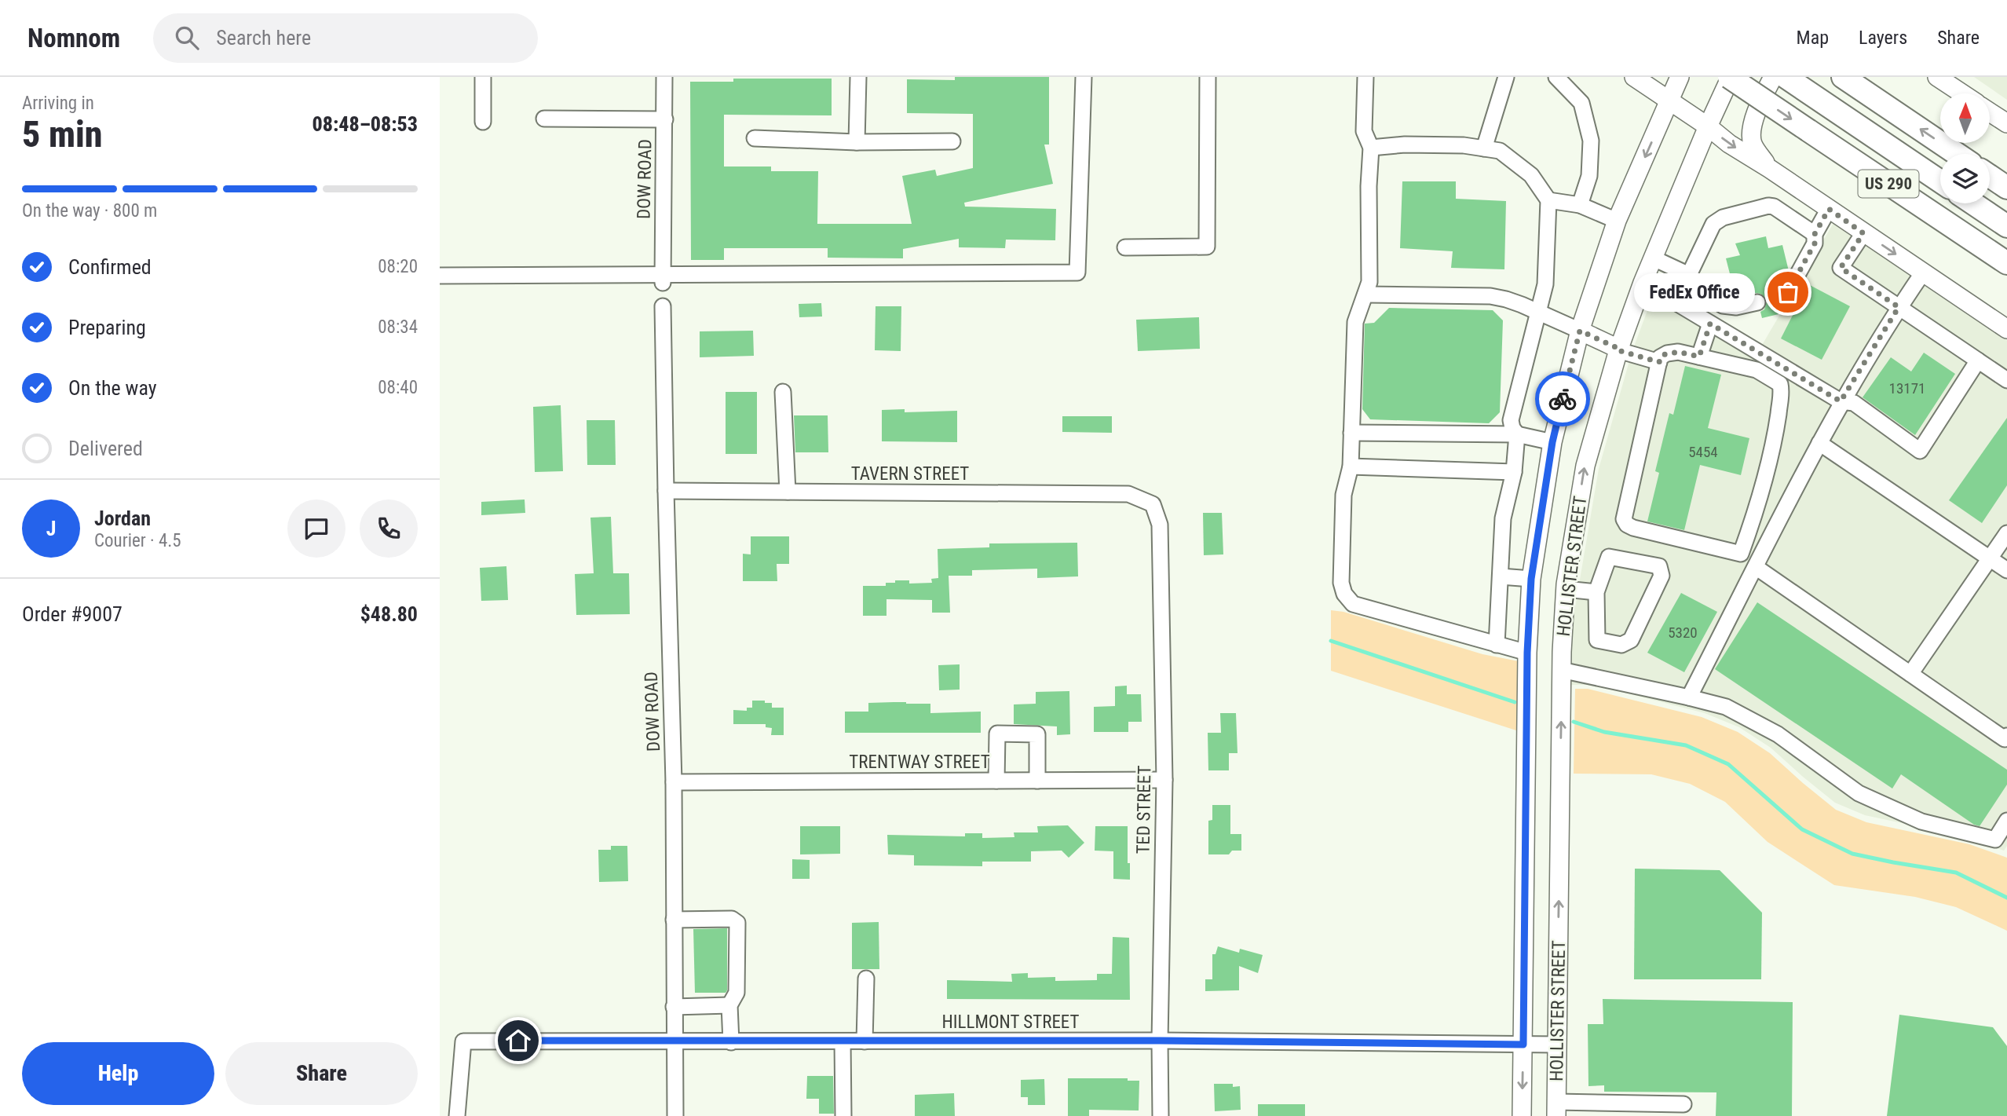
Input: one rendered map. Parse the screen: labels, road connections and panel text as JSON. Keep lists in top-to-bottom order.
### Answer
{
  "streets": {
    "highway": ["US 290"],
    "main road": ["HOLLISTER STREET"],
    "street": [
      "DOW ROAD",
      "TAVERN STREET",
      "TRENTWAY STREET",
      "TED STREET",
      "HILLMONT STREET"
    ]
  },
  "crossings": [
    ["DOW ROAD", "TAVERN STREET"],
    ["DOW ROAD", "TRENTWAY STREET"],
    ["DOW ROAD", "HILLMONT STREET"],
    ["US 290", "HOLLISTER STREET"],
    ["TAVERN STREET", "TED STREET"],
    ["HOLLISTER STREET", "HILLMONT STREET"],
    ["TRENTWAY STREET", "TED STREET"],
    ["TED STREET", "HILLMONT STREET"]
  ],
  "places": ["FedEx Office"],
  "house_numbers": ["13171", "5454", "5320"],
  "north": "top",
  "page": {
    "header": "Nomnom",
    "search": "Search here",
    "nav": ["Map", "Layers", "Share"],
    "heading": ["5 min", "Arriving in", "08:48–08:53"],
    "panel": [
      "Jordan",
      "Courier · 4.5",
      "Order #9007",
      "$48.80"
    ],
    "bar": "On the way · 800 m",
    "list": [
      ["Confirmed", "08:20"],
      ["Preparing", "08:34"],
      ["On the way", "08:40"],
      "Delivered"
    ],
    "bubble": "FedEx Office",
    "round": "J",
    "buttons": ["Help", "Share"]
  }
}
